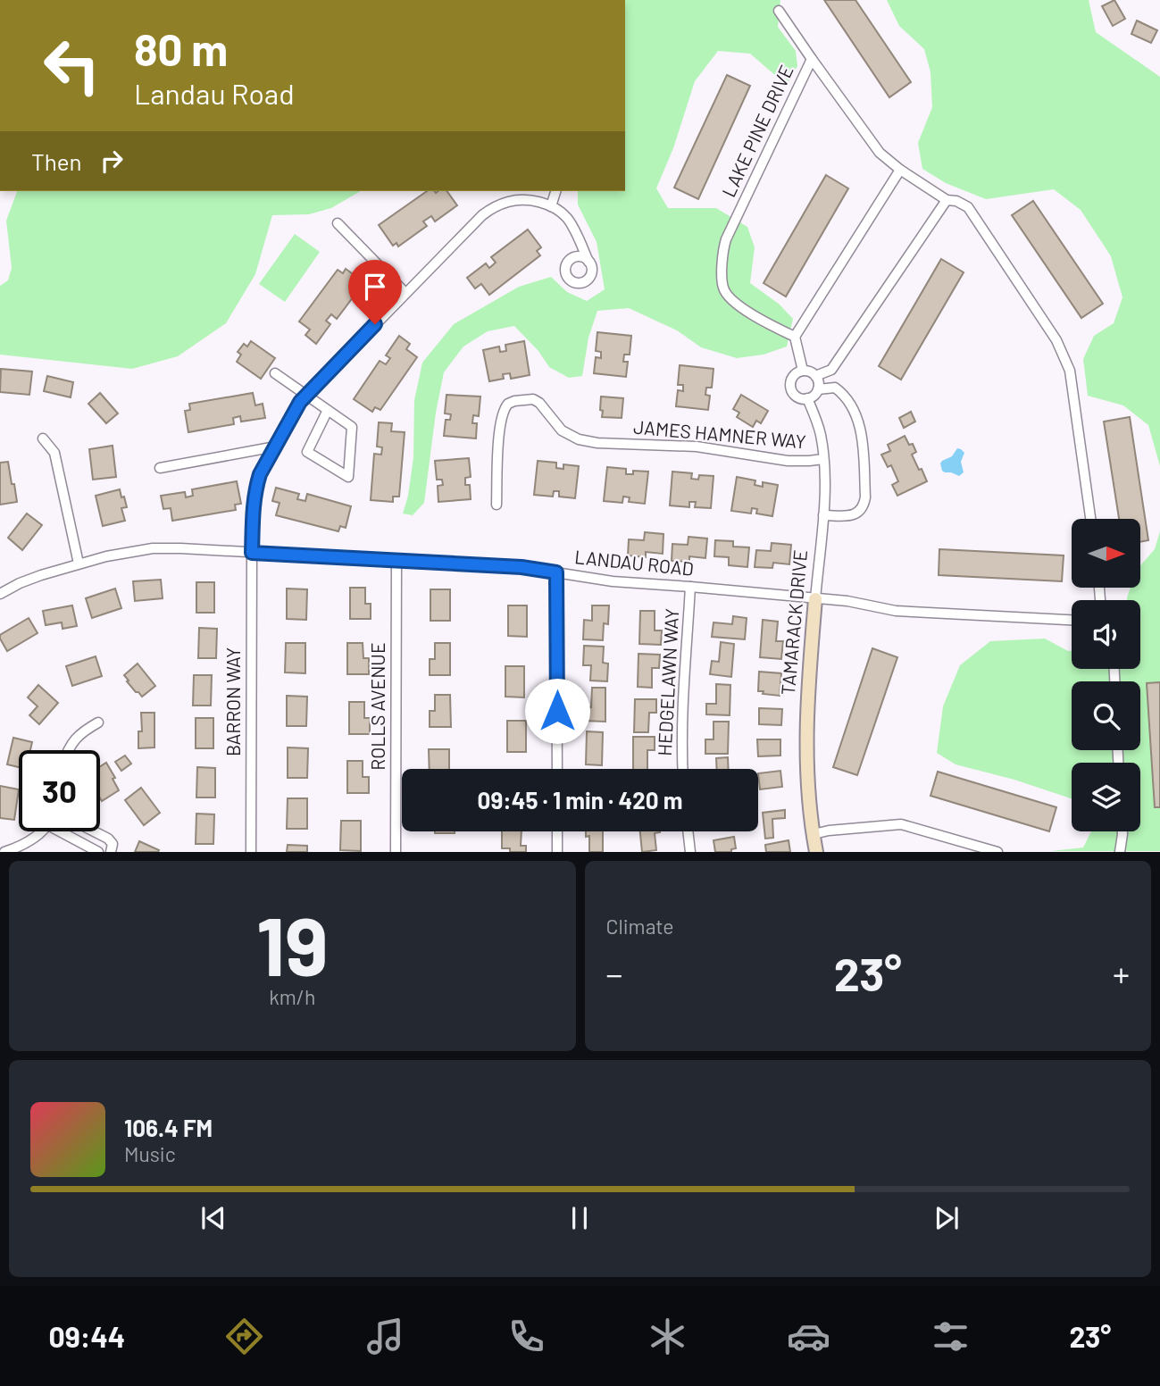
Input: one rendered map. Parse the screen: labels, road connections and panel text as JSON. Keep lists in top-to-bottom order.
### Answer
{
  "streets": {
    "street": [
      "LAKE PINE DRIVE",
      "JAMES HAMNER WAY",
      "LANDAU ROAD",
      "TAMARACK DRIVE",
      "HEDGELAWN WAY",
      "BARRON WAY",
      "ROLLS AVENUE"
    ]
  },
  "crossings": [
    ["JAMES HAMNER WAY", "TAMARACK DRIVE"],
    ["LANDAU ROAD", "TAMARACK DRIVE"],
    ["LANDAU ROAD", "HEDGELAWN WAY"],
    ["LANDAU ROAD", "BARRON WAY"],
    ["LANDAU ROAD", "ROLLS AVENUE"]
  ],
  "north": "right",
  "page": {
    "turn": ["80 m", "Landau Road"],
    "then": "Then",
    "limit": "30",
    "trip": "09:45 · 1 min · 420 m",
    "tile": [
      ["19", "km/h"],
      "Climate"
    ],
    "heat": ["−", "23°", "+"],
    "song": ["106.4 FM", "Music"],
    "tabs": ["09:44", "23°"]
  }
}
